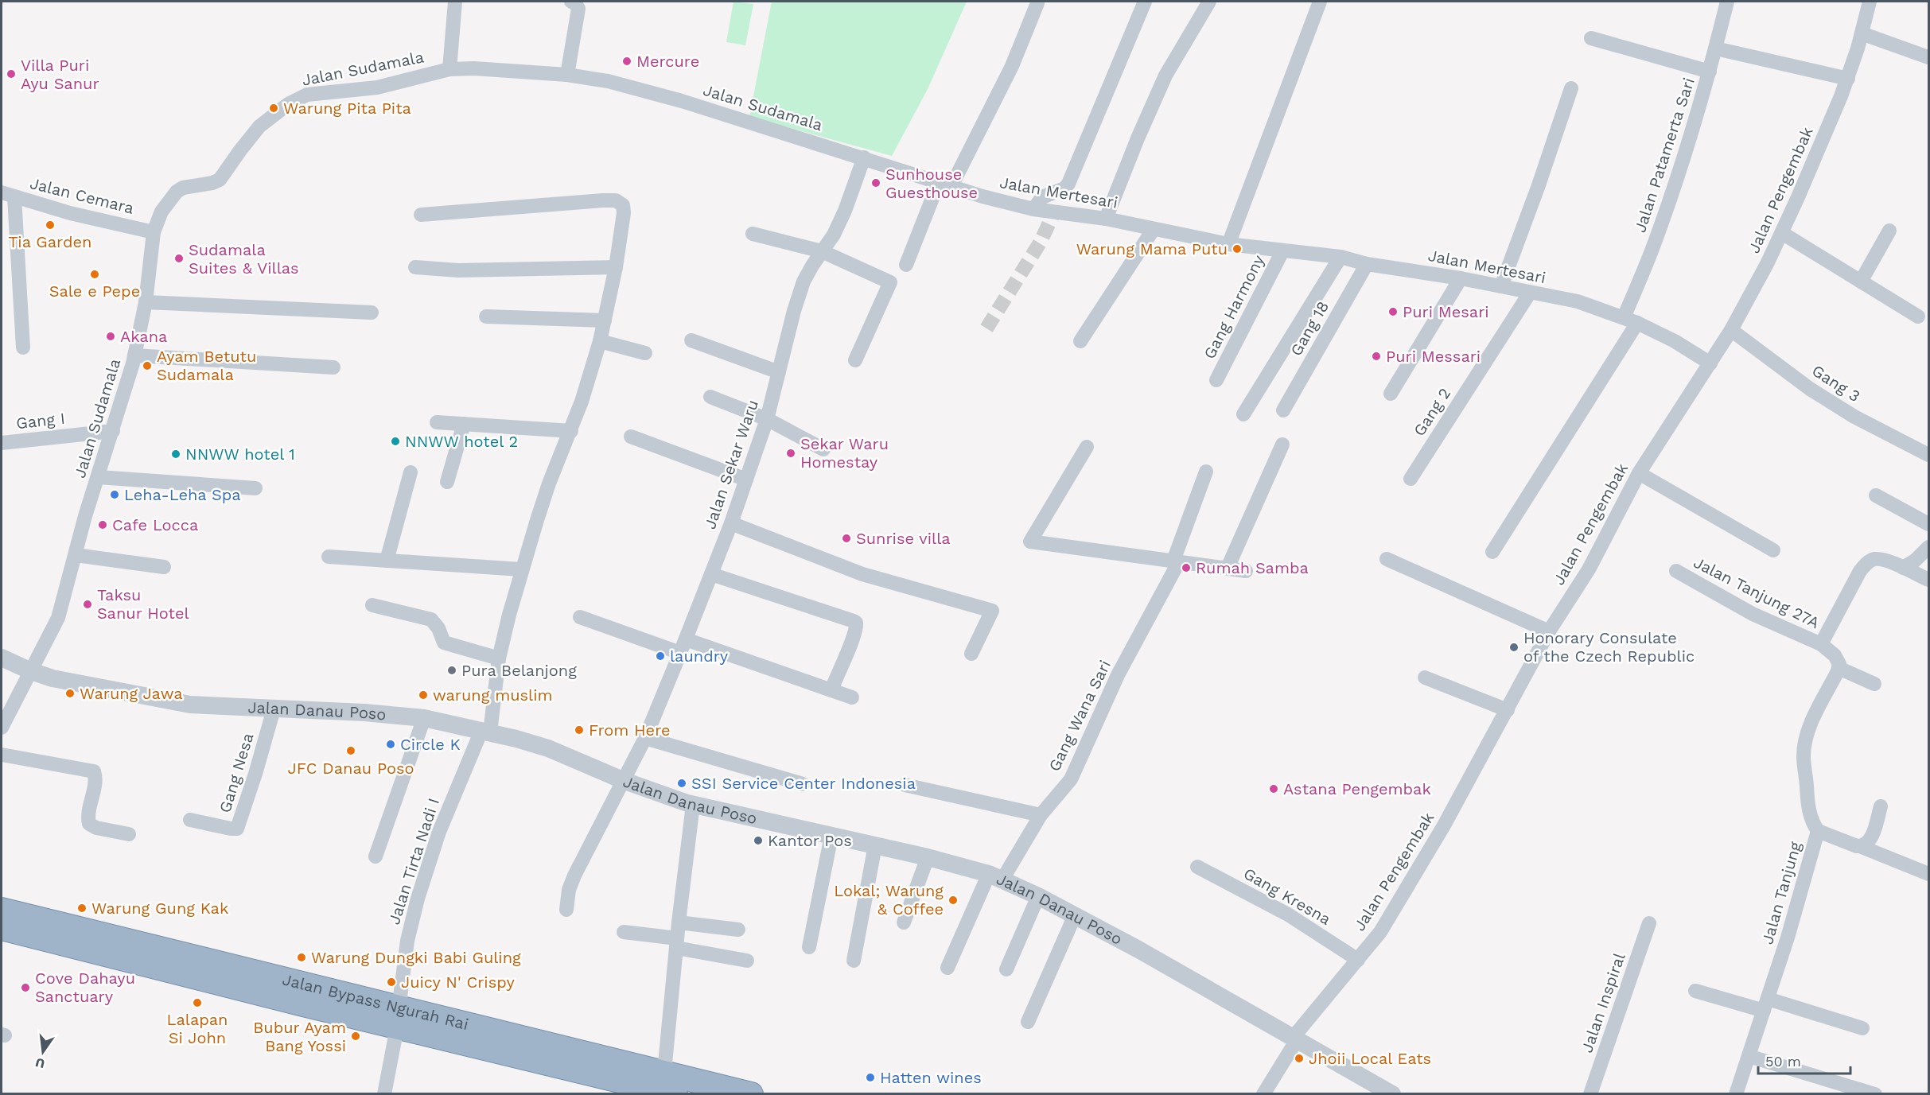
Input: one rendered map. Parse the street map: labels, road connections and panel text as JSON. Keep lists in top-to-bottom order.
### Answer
{
  "streets": {
    "highway": ["Jalan Bypass Ngurah Rai"],
    "street": [
      "Jalan Sudamala",
      "Jalan Patamerta Sari",
      "Jalan Pengembak",
      "Jalan Mertesari",
      "Jalan Cemara",
      "Gang Harmony",
      "Gang 18",
      "Gang 3",
      "Gang 2",
      "Gang I",
      "Jalan Sekar Waru",
      "Jalan Tanjung 27A",
      "Jalan Danau Poso",
      "Gang Wana Sari",
      "Gang Nesa",
      "Jalan Tirta Nadi I",
      "Jalan Tanjung",
      "Gang Kresna",
      "Jalan Inspiral"
    ]
  },
  "crossings": [
    ["Jalan Sudamala", "Jalan Mertesari"],
    ["Jalan Sudamala", "Jalan Cemara"],
    ["Jalan Sudamala", "Gang I"],
    ["Jalan Sudamala", "Jalan Sekar Waru"],
    ["Jalan Sudamala", "Jalan Danau Poso"],
    ["Jalan Patamerta Sari", "Jalan Mertesari"],
    ["Jalan Pengembak", "Jalan Mertesari"],
    ["Jalan Pengembak", "Gang 3"],
    ["Jalan Pengembak", "Jalan Danau Poso"],
    ["Jalan Pengembak", "Gang Kresna"],
    ["Jalan Mertesari", "Gang Harmony"],
    ["Jalan Mertesari", "Gang 18"],
    ["Jalan Mertesari", "Gang 2"],
    ["Jalan Mertesari", "Jalan Sekar Waru"],
    ["Jalan Sekar Waru", "Jalan Danau Poso"],
    ["Jalan Danau Poso", "Gang Wana Sari"],
    ["Jalan Danau Poso", "Gang Nesa"],
    ["Jalan Danau Poso", "Jalan Tirta Nadi I"],
    ["Jalan Tirta Nadi I", "Jalan Bypass Ngurah Rai"]
  ],
  "places": [
    "Mercure",
    "Villa Puri Ayu Sanur",
    "Warung Pita Pita",
    "Sunhouse Guesthouse",
    "Tia Garden",
    "Warung Mama Putu",
    "Sudamala Suites & Villas",
    "Sale e Pepe",
    "Puri Mesari",
    "Akana",
    "Puri Messari",
    "Ayam Betutu Sudamala",
    "NNWW hotel 2",
    "Sekar Waru Homestay",
    "NNWW hotel 1",
    "Leha-Leha Spa",
    "Cafe Locca",
    "Sunrise villa",
    "Rumah Samba",
    "Taksu Sanur Hotel",
    "Honorary Consulate of the Czech Republic",
    "laundry",
    "Pura Belanjong",
    "Warung Jawa",
    "warung muslim",
    "From Here",
    "Circle K",
    "JFC Danau Poso",
    "SSI Service Center Indonesia",
    "Astana Pengembak",
    "Kantor Pos",
    "Lokal; Warung & Coffee",
    "Warung Gung Kak",
    "Warung Dungki Babi Guling",
    "Juicy N' Crispy",
    "Cove Dahayu Sanctuary",
    "Lalapan Si John",
    "Bubur Ayam Bang Yossi",
    "Jhoii Local Eats",
    "Hatten wines"
  ],
  "scale_bar": "50 m",
  "north": "bottom"
}
